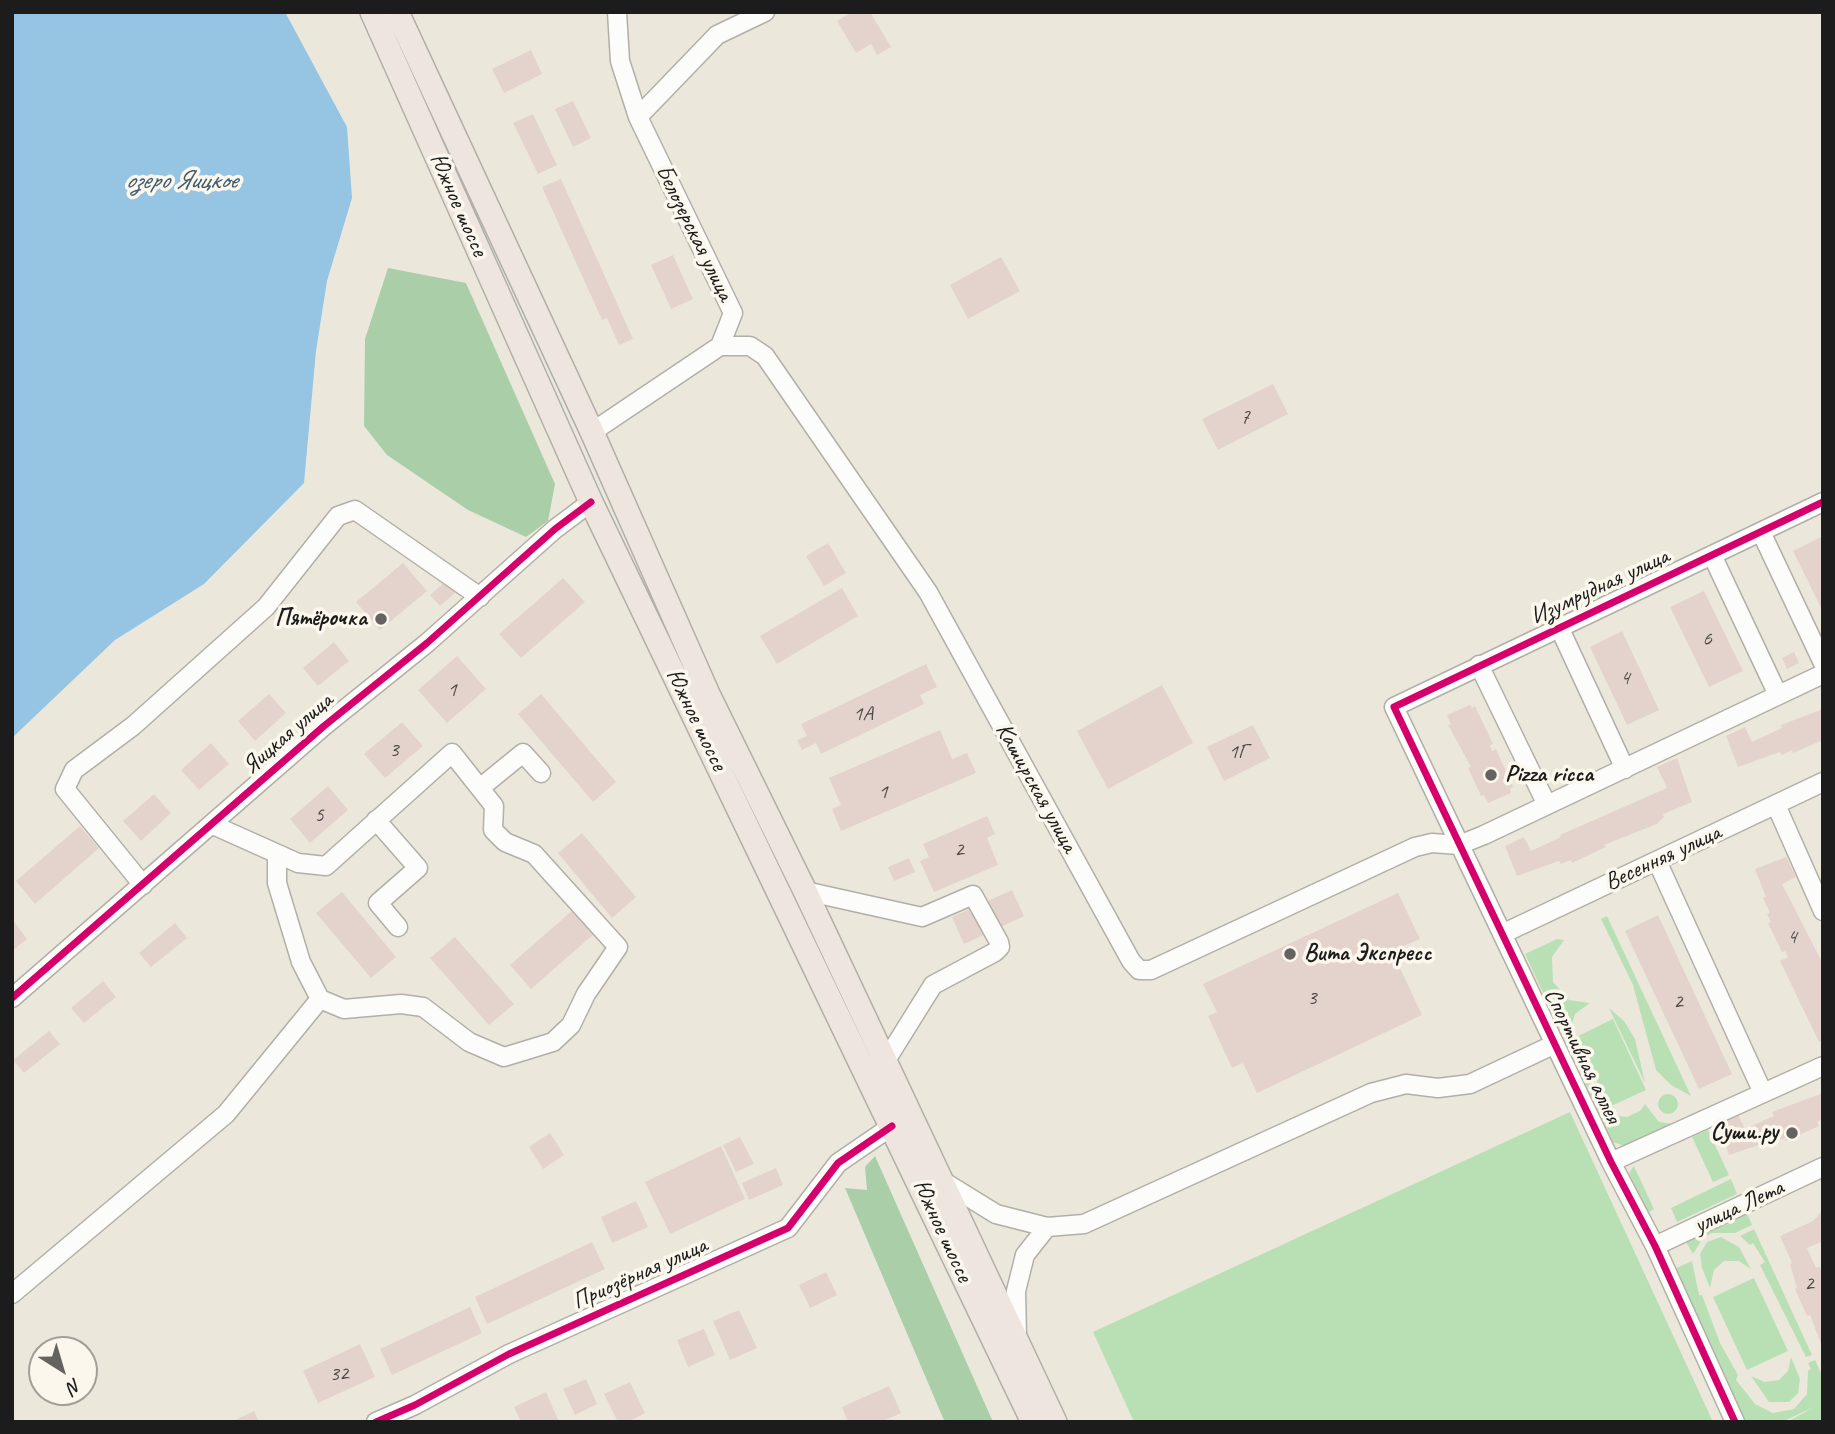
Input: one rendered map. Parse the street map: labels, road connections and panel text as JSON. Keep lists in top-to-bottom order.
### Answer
{
  "streets": {
    "main road": ["Южное шоссе"],
    "street": [
      "Белозерская улица",
      "Изумрудная улица",
      "Яицкая улица",
      "Каширская улица",
      "Весенняя улица",
      "Спортивная аллея",
      "улица Лета",
      "Приозёрная улица"
    ]
  },
  "crossings": [
    ["Южное шоссе", "Яицкая улица"],
    ["Южное шоссе", "Приозёрная улица"],
    ["Белозерская улица", "Каширская улица"],
    ["Изумрудная улица", "Спортивная аллея"],
    ["Каширская улица", "Спортивная аллея"],
    ["Весенняя улица", "Спортивная аллея"],
    ["Спортивная аллея", "улица Лета"]
  ],
  "water": ["озеро Яицкое"],
  "places": [
    "Пятёрочка",
    "Pizza ricca",
    "Вита Экспресс",
    "Суши.ру"
  ],
  "house_numbers": [
    "7",
    "6",
    "4",
    "1",
    "1А",
    "3",
    "1Г",
    "1",
    "5",
    "2",
    "4",
    "3",
    "2",
    "2",
    "32"
  ],
  "north": "bottom right"
}
